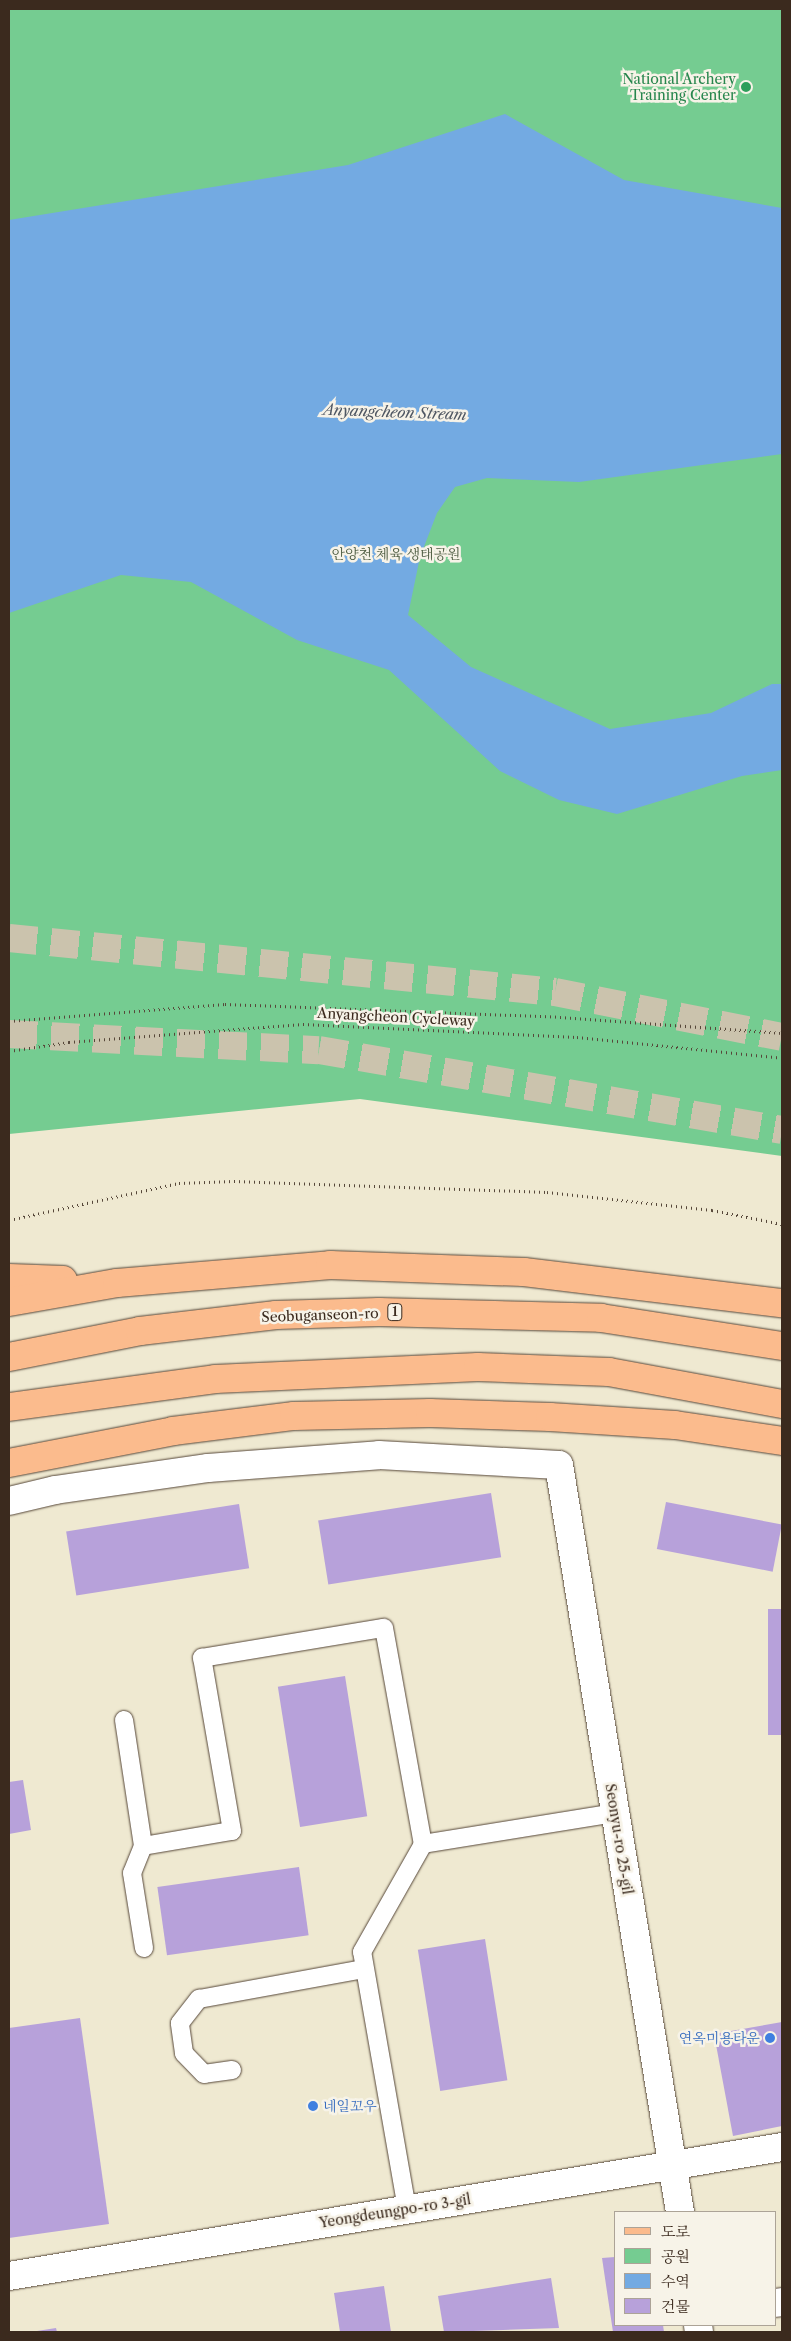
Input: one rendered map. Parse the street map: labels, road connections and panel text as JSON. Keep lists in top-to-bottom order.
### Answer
{
  "streets": {
    "main road": ["1", "Seobuganseon-ro"],
    "street": ["Seonyu-ro 25-gil", "Yeongdeungpo-ro 3-gil"],
    "path": ["Anyangcheon Cycleway"]
  },
  "crossings": [
    ["Seonyu-ro 25-gil", "Yeongdeungpo-ro 3-gil"]
  ],
  "water": ["Anyangcheon Stream"],
  "parks": ["안양천 체육 생태공원"],
  "places": ["National Archery Training Center", "연옥미용타운", "네일꼬우"],
  "legend": [
    "도로",
    "공원",
    "수역",
    "건물"
  ]
}
